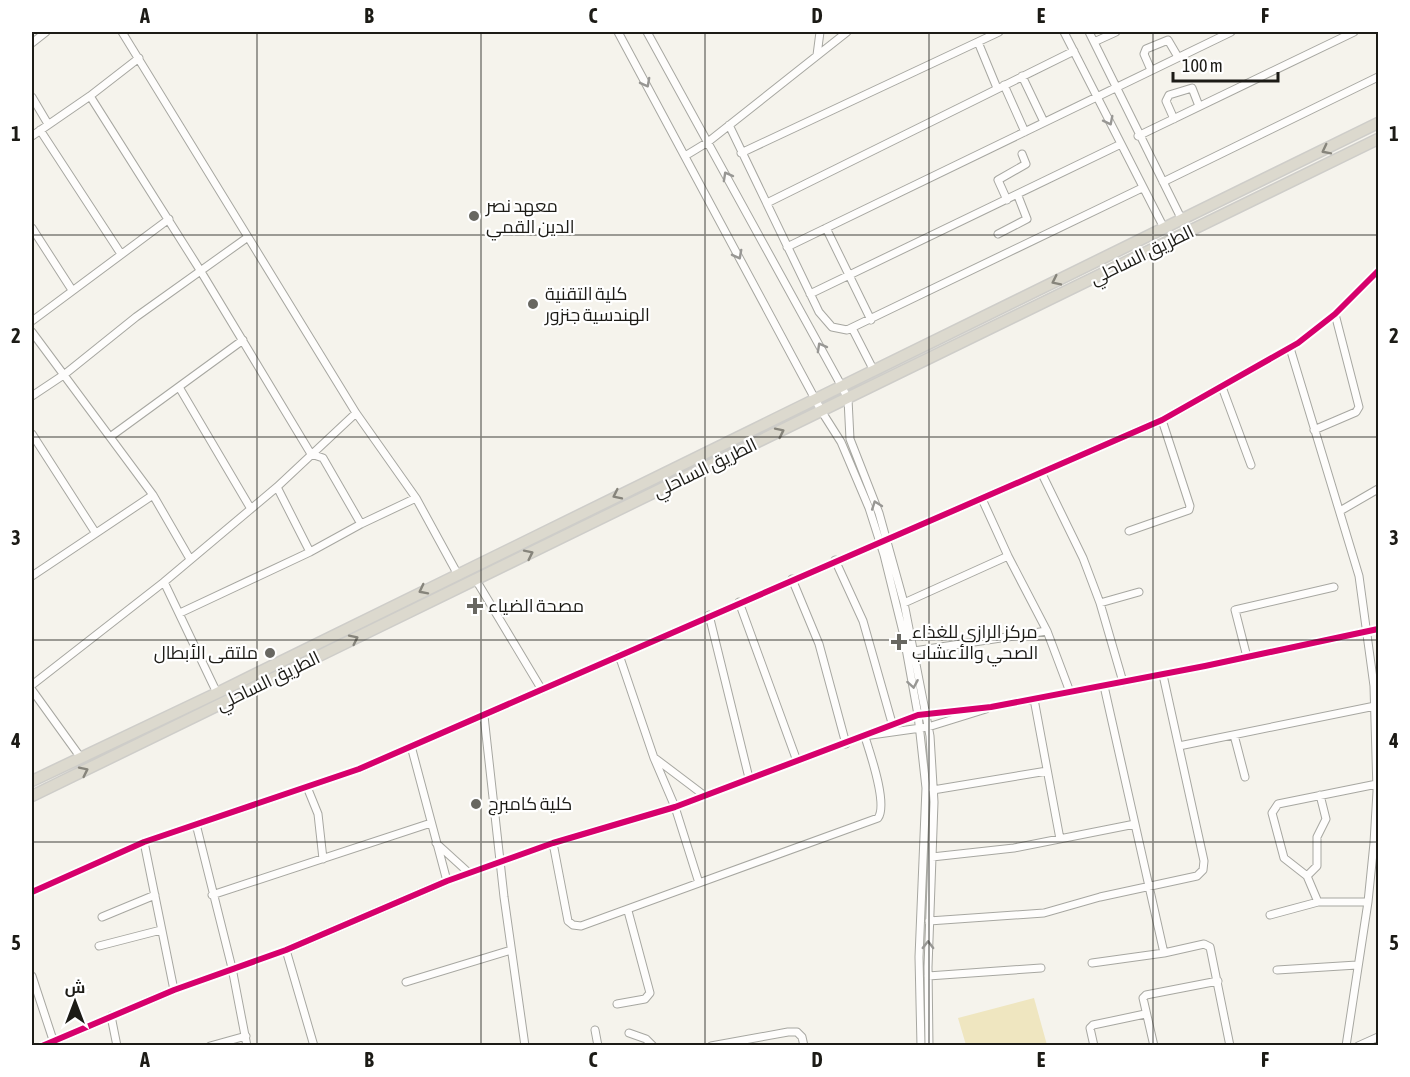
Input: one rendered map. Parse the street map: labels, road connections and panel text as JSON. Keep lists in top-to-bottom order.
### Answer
{
  "streets": {
    "highway": ["الطريق الساحلي"]
  },
  "places": {
    "other": [
      "معهد نصر الدين القمي",
      "كلية التقنية الهندسية جنزور",
      "ملتقى الأبطال",
      "كلية كامبرج"
    ],
    "health": ["مصحة الضياء", "مركز الرازي للغذاء الصحي والأعشاب"]
  },
  "scale_bar": "100 m",
  "north": "top",
  "grid": {
    "columns": [
      "A",
      "B",
      "C",
      "D",
      "E",
      "F"
    ],
    "rows": [
      "1",
      "2",
      "3",
      "4",
      "5"
    ]
  }
}
